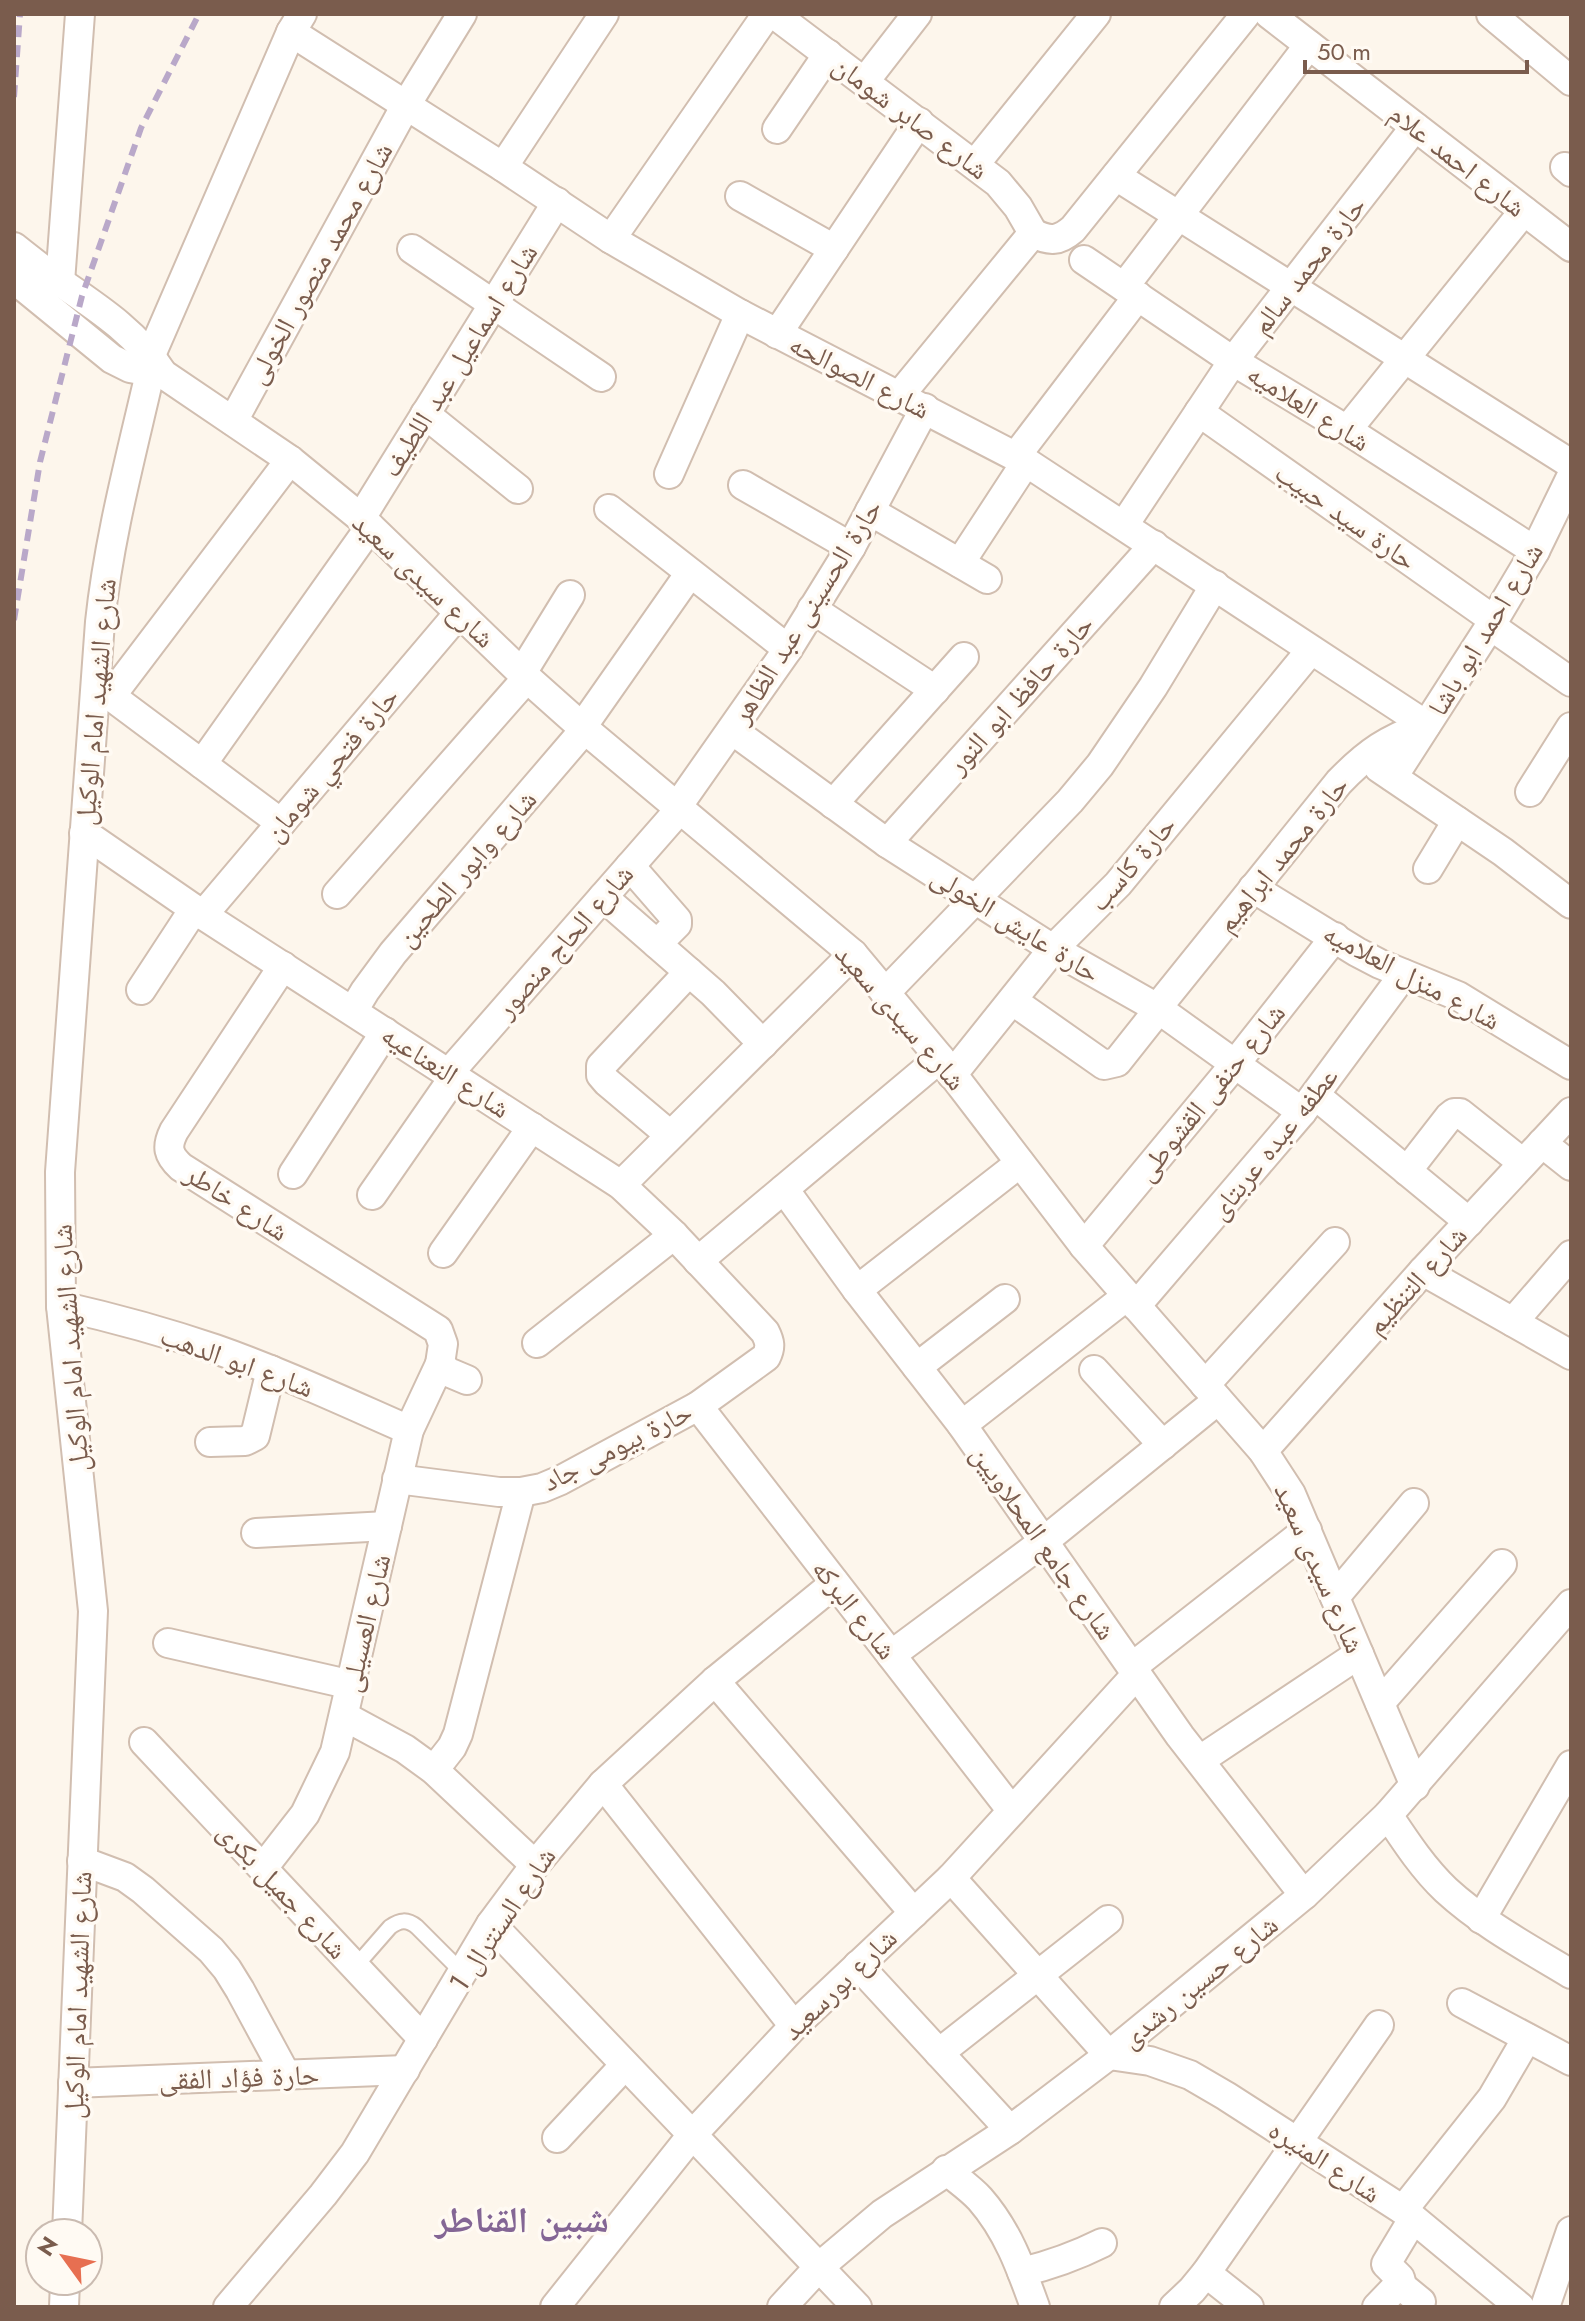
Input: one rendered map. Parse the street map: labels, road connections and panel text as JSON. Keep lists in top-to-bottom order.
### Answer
{
  "streets": {
    "street": [
      "شارع صابر شومان",
      "شارع احمد علام",
      "شارع محمد منصور الخولى",
      "حارة محمد سالم",
      "شارع اسماعيل عبد اللطيف",
      "شارع الصوالحه",
      "شارع العلاميه",
      "حارة سيد حبيب",
      "شارع سيدى سعيد",
      "حارة الحسينى عبد الظاهر",
      "شارع احمد ابو باشا",
      "حارة حافظ ابو النور",
      "شارع الشهيد امام الوكيل",
      "حارة فتحي شومان",
      "حارة محمد ابراهيم",
      "حارة كاسب",
      "شارع وابور الطحين",
      "حارة عايش الخولى",
      "شارع الحاج منصور",
      "شارع منزل العلاميه",
      "شارع النعناعيه",
      "شارع حنفى القشوطى",
      "عطفه عبده عربتاى",
      "شارع خاطر",
      "شارع التنظيم",
      "شارع ابو الدهب",
      "حارة بيومى جاد",
      "شارع جامع المحلاويين",
      "شارع البركه",
      "شارع العسيلى",
      "شارع جميل بكرى",
      "شارع السنترال 1",
      "شارع حسين رشدى",
      "شارع بورسعيد",
      "حارة فؤاد الفقى",
      "شارع المنيره"
    ]
  },
  "crossings": [
    ["شارع احمد علام", "حارة محمد سالم"],
    ["شارع محمد منصور الخولى", "شارع الصوالحه"],
    ["شارع محمد منصور الخولى", "شارع سيدى سعيد"],
    ["حارة محمد سالم", "شارع الصوالحه"],
    ["حارة محمد سالم", "شارع العلاميه"],
    ["حارة محمد سالم", "حارة سيد حبيب"],
    ["شارع اسماعيل عبد اللطيف", "شارع الصوالحه"],
    ["شارع اسماعيل عبد اللطيف", "شارع سيدى سعيد"],
    ["شارع الصوالحه", "حارة الحسينى عبد الظاهر"],
    ["شارع الصوالحه", "شارع احمد ابو باشا"],
    ["شارع الصوالحه", "حارة حافظ ابو النور"],
    ["شارع الصوالحه", "شارع الشهيد امام الوكيل"],
    ["شارع الصوالحه", "حارة محمد ابراهيم"],
    ["شارع الصوالحه", "حارة كاسب"],
    ["شارع العلاميه", "شارع احمد ابو باشا"],
    ["حارة سيد حبيب", "شارع احمد ابو باشا"],
    ["شارع سيدى سعيد", "حارة الحسينى عبد الظاهر"],
    ["شارع سيدى سعيد", "شارع الشهيد امام الوكيل"],
    ["شارع سيدى سعيد", "حارة فتحي شومان"],
    ["شارع سيدى سعيد", "حارة كاسب"],
    ["شارع سيدى سعيد", "شارع وابور الطحين"],
    ["شارع سيدى سعيد", "شارع الحاج منصور"],
    ["شارع سيدى سعيد", "شارع حنفى القشوطى"],
    ["شارع سيدى سعيد", "عطفه عبده عربتاى"],
    ["شارع سيدى سعيد", "شارع التنظيم"],
    ["شارع سيدى سعيد", "شارع حسين رشدى"],
    ["شارع سيدى سعيد", "شارع بورسعيد"],
    ["حارة الحسينى عبد الظاهر", "حارة عايش الخولى"],
    ["حارة الحسينى عبد الظاهر", "شارع الحاج منصور"],
    ["شارع احمد ابو باشا", "حارة محمد ابراهيم"],
    ["حارة حافظ ابو النور", "حارة عايش الخولى"],
    ["شارع الشهيد امام الوكيل", "شارع النعناعيه"],
    ["شارع الشهيد امام الوكيل", "شارع ابو الدهب"],
    ["شارع الشهيد امام الوكيل", "حارة فؤاد الفقى"],
    ["حارة فتحي شومان", "شارع النعناعيه"],
    ["حارة محمد ابراهيم", "حارة كاسب"],
    ["حارة محمد ابراهيم", "حارة عايش الخولى"],
    ["حارة محمد ابراهيم", "شارع منزل العلاميه"],
    ["حارة كاسب", "حارة عايش الخولى"],
    ["حارة كاسب", "شارع النعناعيه"],
    ["حارة كاسب", "شارع جامع المحلاويين"],
    ["شارع وابور الطحين", "شارع النعناعيه"],
    ["حارة عايش الخولى", "شارع حنفى القشوطى"],
    ["حارة عايش الخولى", "عطفه عبده عربتاى"],
    ["حارة عايش الخولى", "شارع التنظيم"],
    ["شارع الحاج منصور", "شارع النعناعيه"],
    ["شارع منزل العلاميه", "شارع حنفى القشوطى"],
    ["شارع منزل العلاميه", "عطفه عبده عربتاى"],
    ["شارع النعناعيه", "شارع خاطر"],
    ["شارع النعناعيه", "حارة بيومى جاد"],
    ["عطفه عبده عربتاى", "شارع جامع المحلاويين"],
    ["شارع خاطر", "شارع العسيلى"],
    ["شارع ابو الدهب", "شارع العسيلى"],
    ["حارة بيومى جاد", "شارع البركه"],
    ["حارة بيومى جاد", "شارع العسيلى"],
    ["شارع جامع المحلاويين", "شارع حسين رشدى"],
    ["شارع جامع المحلاويين", "شارع بورسعيد"],
    ["شارع البركه", "شارع السنترال 1"],
    ["شارع البركه", "شارع بورسعيد"],
    ["شارع العسيلى", "شارع جميل بكرى"],
    ["شارع جميل بكرى", "شارع السنترال 1"],
    ["شارع السنترال 1", "حارة فؤاد الفقى"],
    ["شارع حسين رشدى", "شارع المنيره"]
  ],
  "districts": ["شبين القناطر"],
  "scale_bar": "50 m",
  "north": "top left"
}
